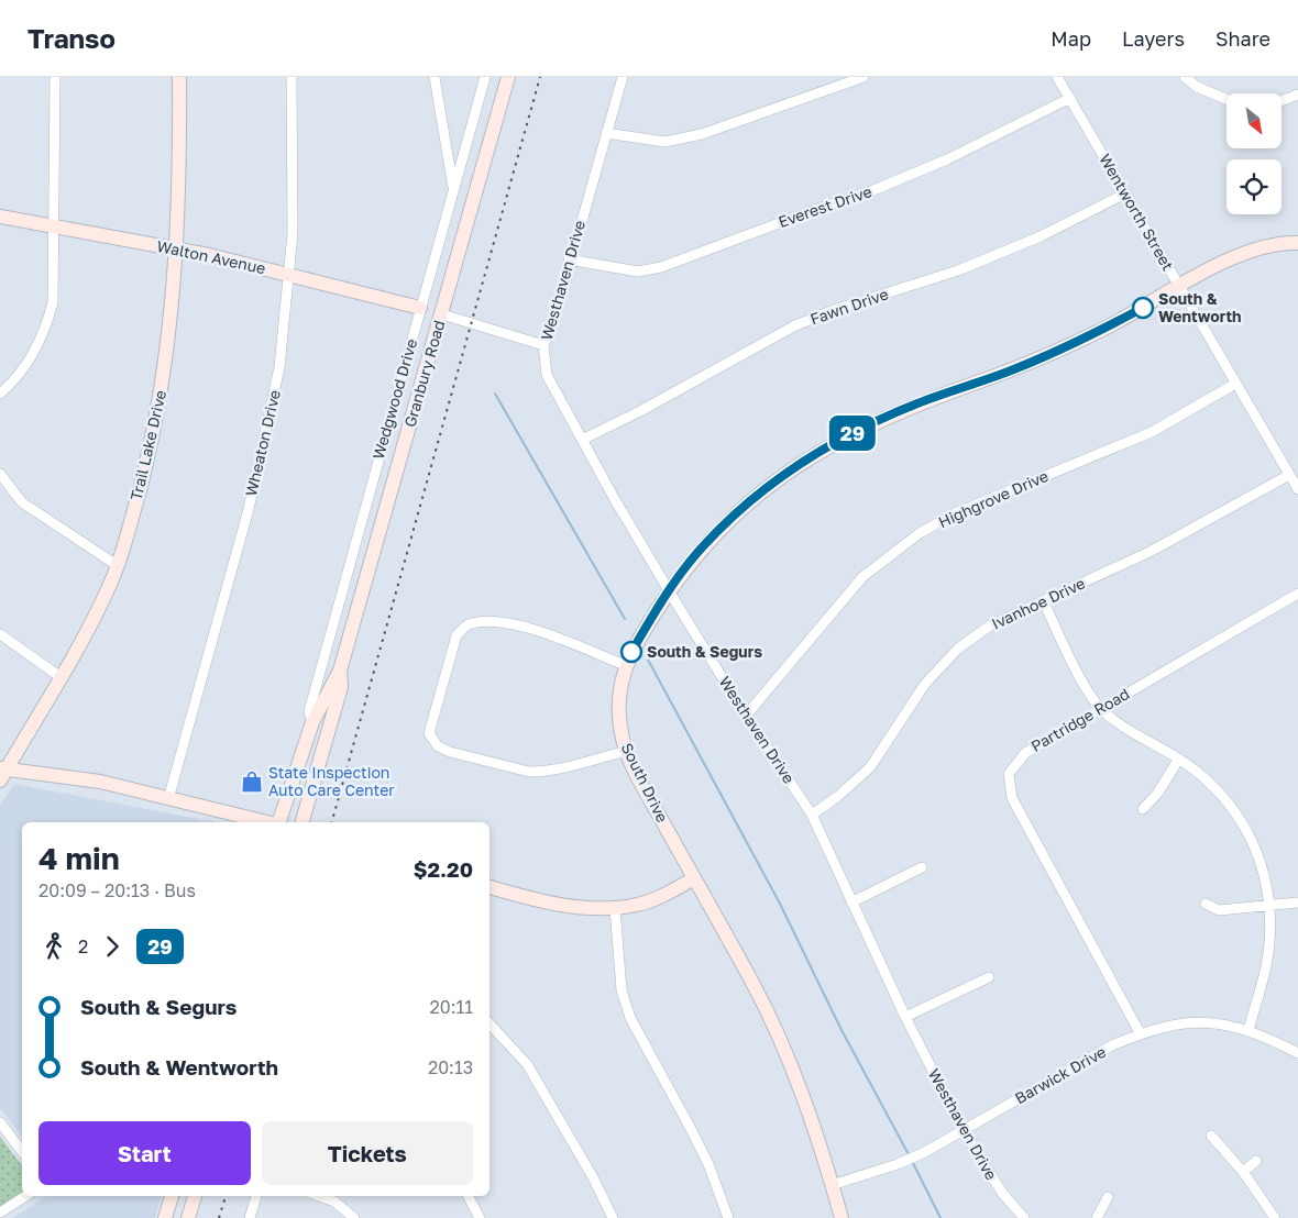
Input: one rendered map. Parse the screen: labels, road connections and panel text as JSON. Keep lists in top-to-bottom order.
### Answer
{
  "streets": {
    "street": [
      "Everest Drive",
      "Wentworth Street",
      "Walton Avenue",
      "Westhaven Drive",
      "Fawn Drive",
      "Granbury Road",
      "Wedgwood Drive",
      "Wheaton Drive",
      "Trail Lake Drive",
      "Highgrove Drive",
      "Ivanhoe Drive",
      "Partridge Road",
      "South Drive",
      "Barwick Drive"
    ]
  },
  "crossings": [
    ["Everest Drive", "Wentworth Street"],
    ["Everest Drive", "Westhaven Drive"],
    ["Wentworth Street", "Fawn Drive"],
    ["Wentworth Street", "Highgrove Drive"],
    ["Wentworth Street", "Ivanhoe Drive"],
    ["Wentworth Street", "South Drive"],
    ["Walton Avenue", "Wedgwood Drive"],
    ["Walton Avenue", "Wheaton Drive"],
    ["Walton Avenue", "Trail Lake Drive"],
    ["Westhaven Drive", "Fawn Drive"],
    ["Westhaven Drive", "Highgrove Drive"],
    ["Westhaven Drive", "Ivanhoe Drive"],
    ["Westhaven Drive", "South Drive"],
    ["Westhaven Drive", "Barwick Drive"],
    ["Granbury Road", "Wedgwood Drive"],
    ["Partridge Road", "Barwick Drive"],
    ["South Drive", "Barwick Drive"]
  ],
  "places": {
    "other": ["South & Wentworth", "South & Segurs"],
    "shop": ["State Inspection Auto Care Center"]
  },
  "lines": ["bus line 29"],
  "north": "bottom right",
  "page": {
    "header": "Transo",
    "nav": ["Map", "Layers", "Share"],
    "on_map": "29",
    "heading": ["4 min", "20:09 – 20:13 · Bus", "$2.20"],
    "legs": ["2", "29"],
    "list": [
      {
        "name": "South & Segurs",
        "value": "20:11"
      },
      {
        "name": "South & Wentworth",
        "value": "20:13"
      }
    ],
    "buttons": ["Start", "Tickets"]
  }
}
